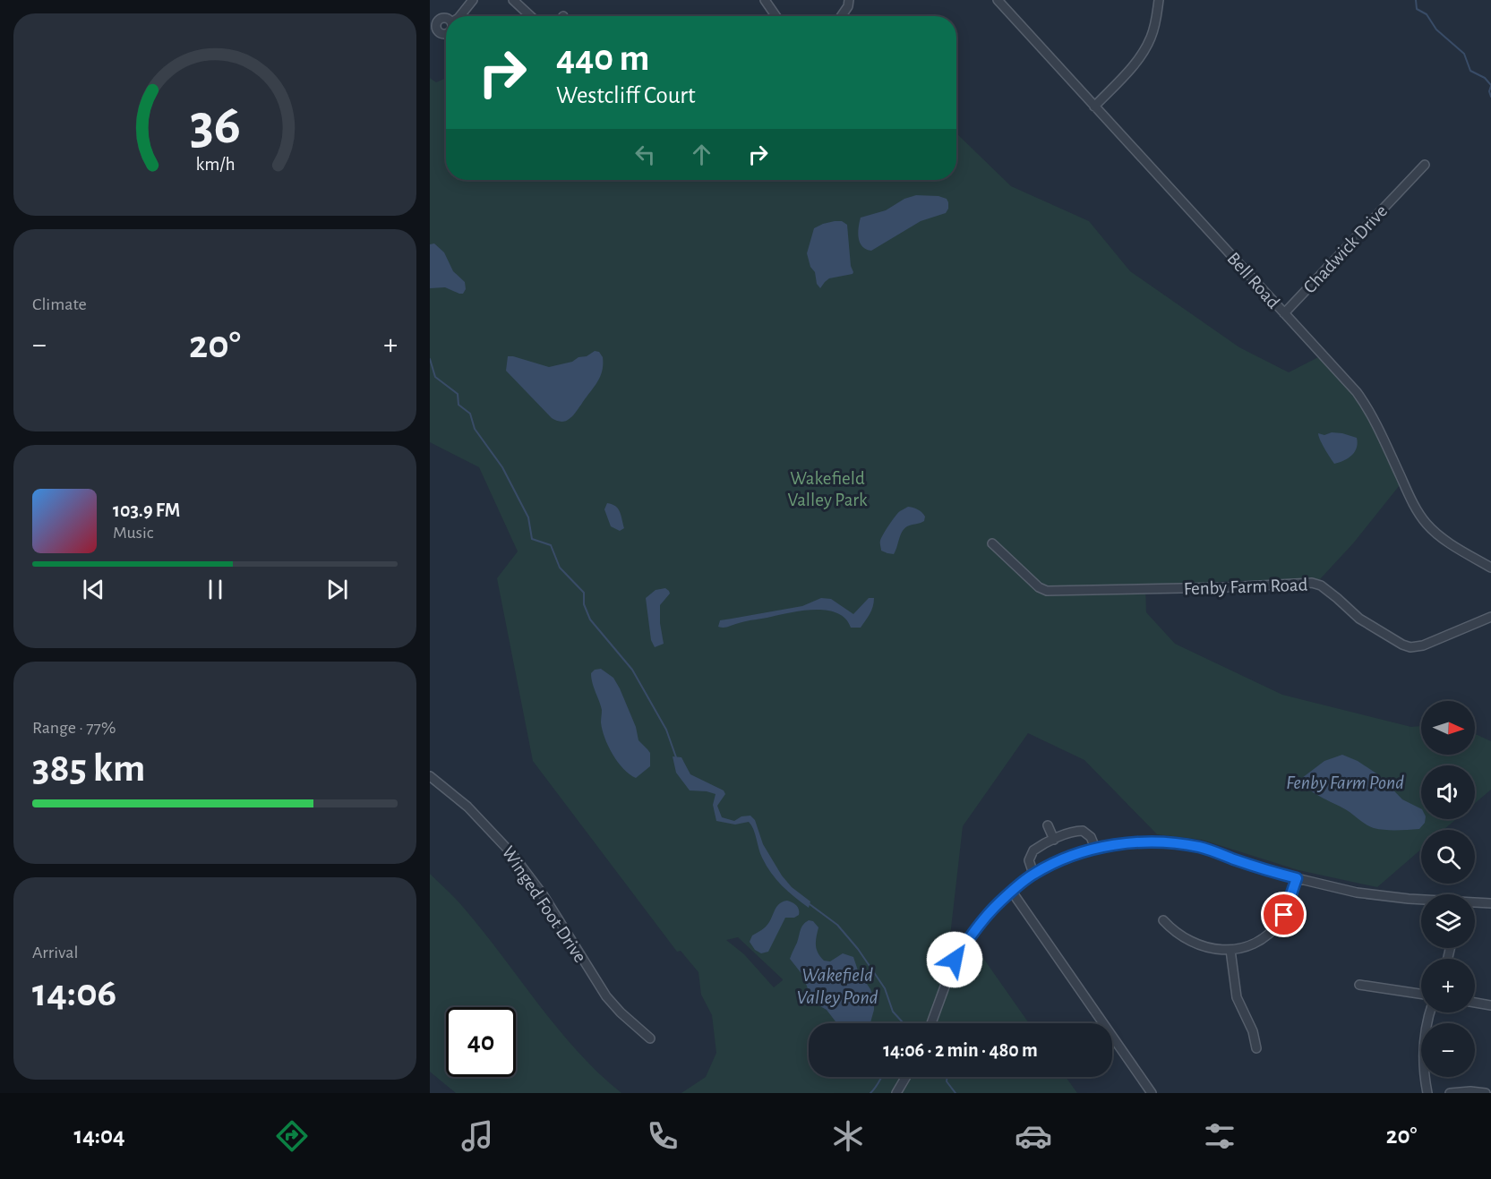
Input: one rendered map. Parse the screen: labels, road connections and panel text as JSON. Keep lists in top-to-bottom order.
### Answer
{
  "streets": {
    "street": [
      "Chadwick Drive",
      "Bell Road",
      "Fenby Farm Road",
      "Winged Foot Drive"
    ]
  },
  "crossings": [
    ["Chadwick Drive", "Bell Road"]
  ],
  "water": ["Fenby Farm Pond", "Wakefield Valley Pond"],
  "parks": ["Wakefield Valley Park"],
  "north": "right",
  "page": {
    "turn": ["440 m", "Westcliff Court"],
    "tile": [
      "Climate",
      ["Range · 77%", "385 km"],
      ["Arrival", "14:06"]
    ],
    "heat": ["−", "20°", "+"],
    "song": ["103.9 FM", "Music"],
    "map_buttons": ["+", "−"],
    "limit": "40",
    "trip": "14:06 · 2 min · 480 m",
    "tabs": ["14:04", "20°"],
    "gauge": ["36", "km/h"]
  }
}
